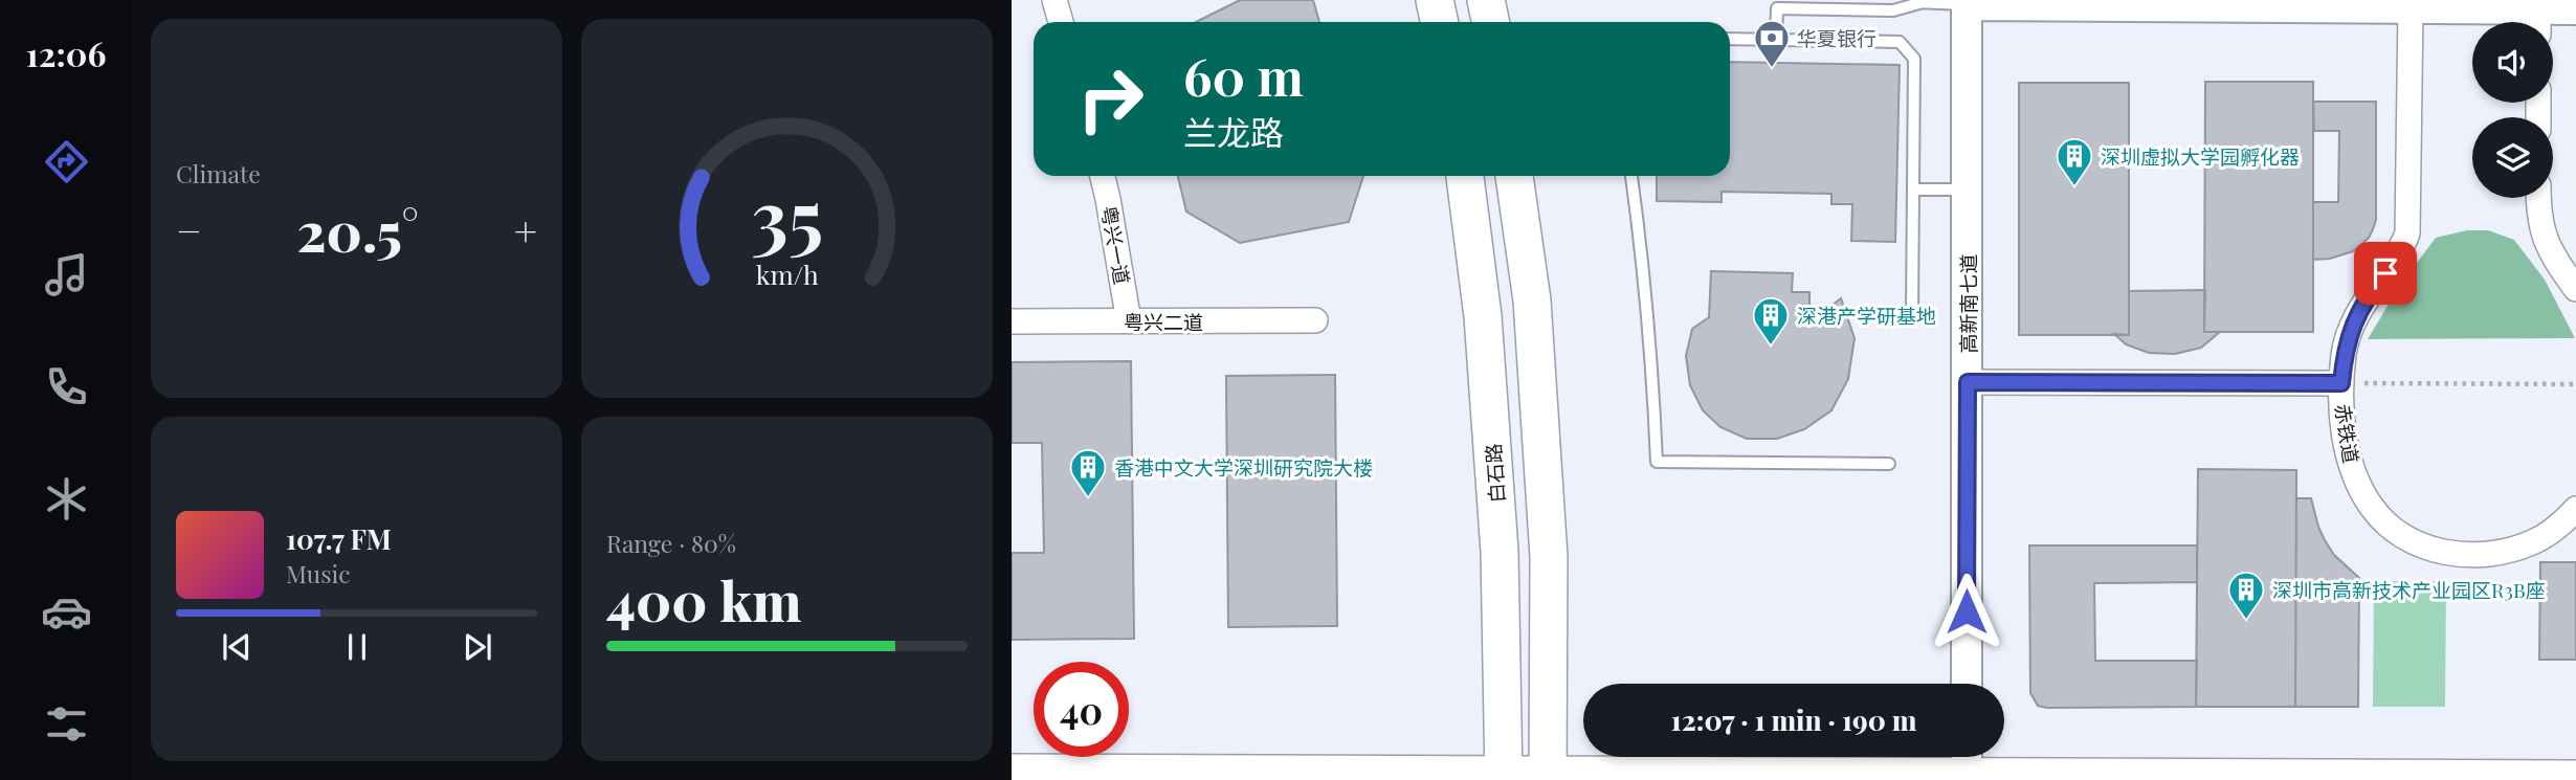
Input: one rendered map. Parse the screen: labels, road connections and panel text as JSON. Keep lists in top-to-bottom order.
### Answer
{
  "streets": {
    "main road": ["白石路"],
    "street": [
      "粤兴一道",
      "高新南七道",
      "粤兴二道",
      "赤铁道"
    ]
  },
  "crossings": [
    ["粤兴一道", "粤兴二道"]
  ],
  "places": {
    "bank": ["华夏银行"],
    "building": [
      "深圳虚拟大学园孵化器",
      "深港产学研基地",
      "香港中文大学深圳研究院大楼",
      "深圳市高新技术产业园区R3B座"
    ]
  },
  "page": {
    "tabs": "12:06",
    "tile": [
      "Climate",
      ["Range · 80%", "400 km"]
    ],
    "turn": ["60 m", "兰龙路"],
    "heat": ["−", "20.5°", "+"],
    "song": ["107.7 FM", "Music"],
    "limit": "40",
    "trip": "12:07 · 1 min · 190 m",
    "gauge": ["35", "km/h"]
  }
}
